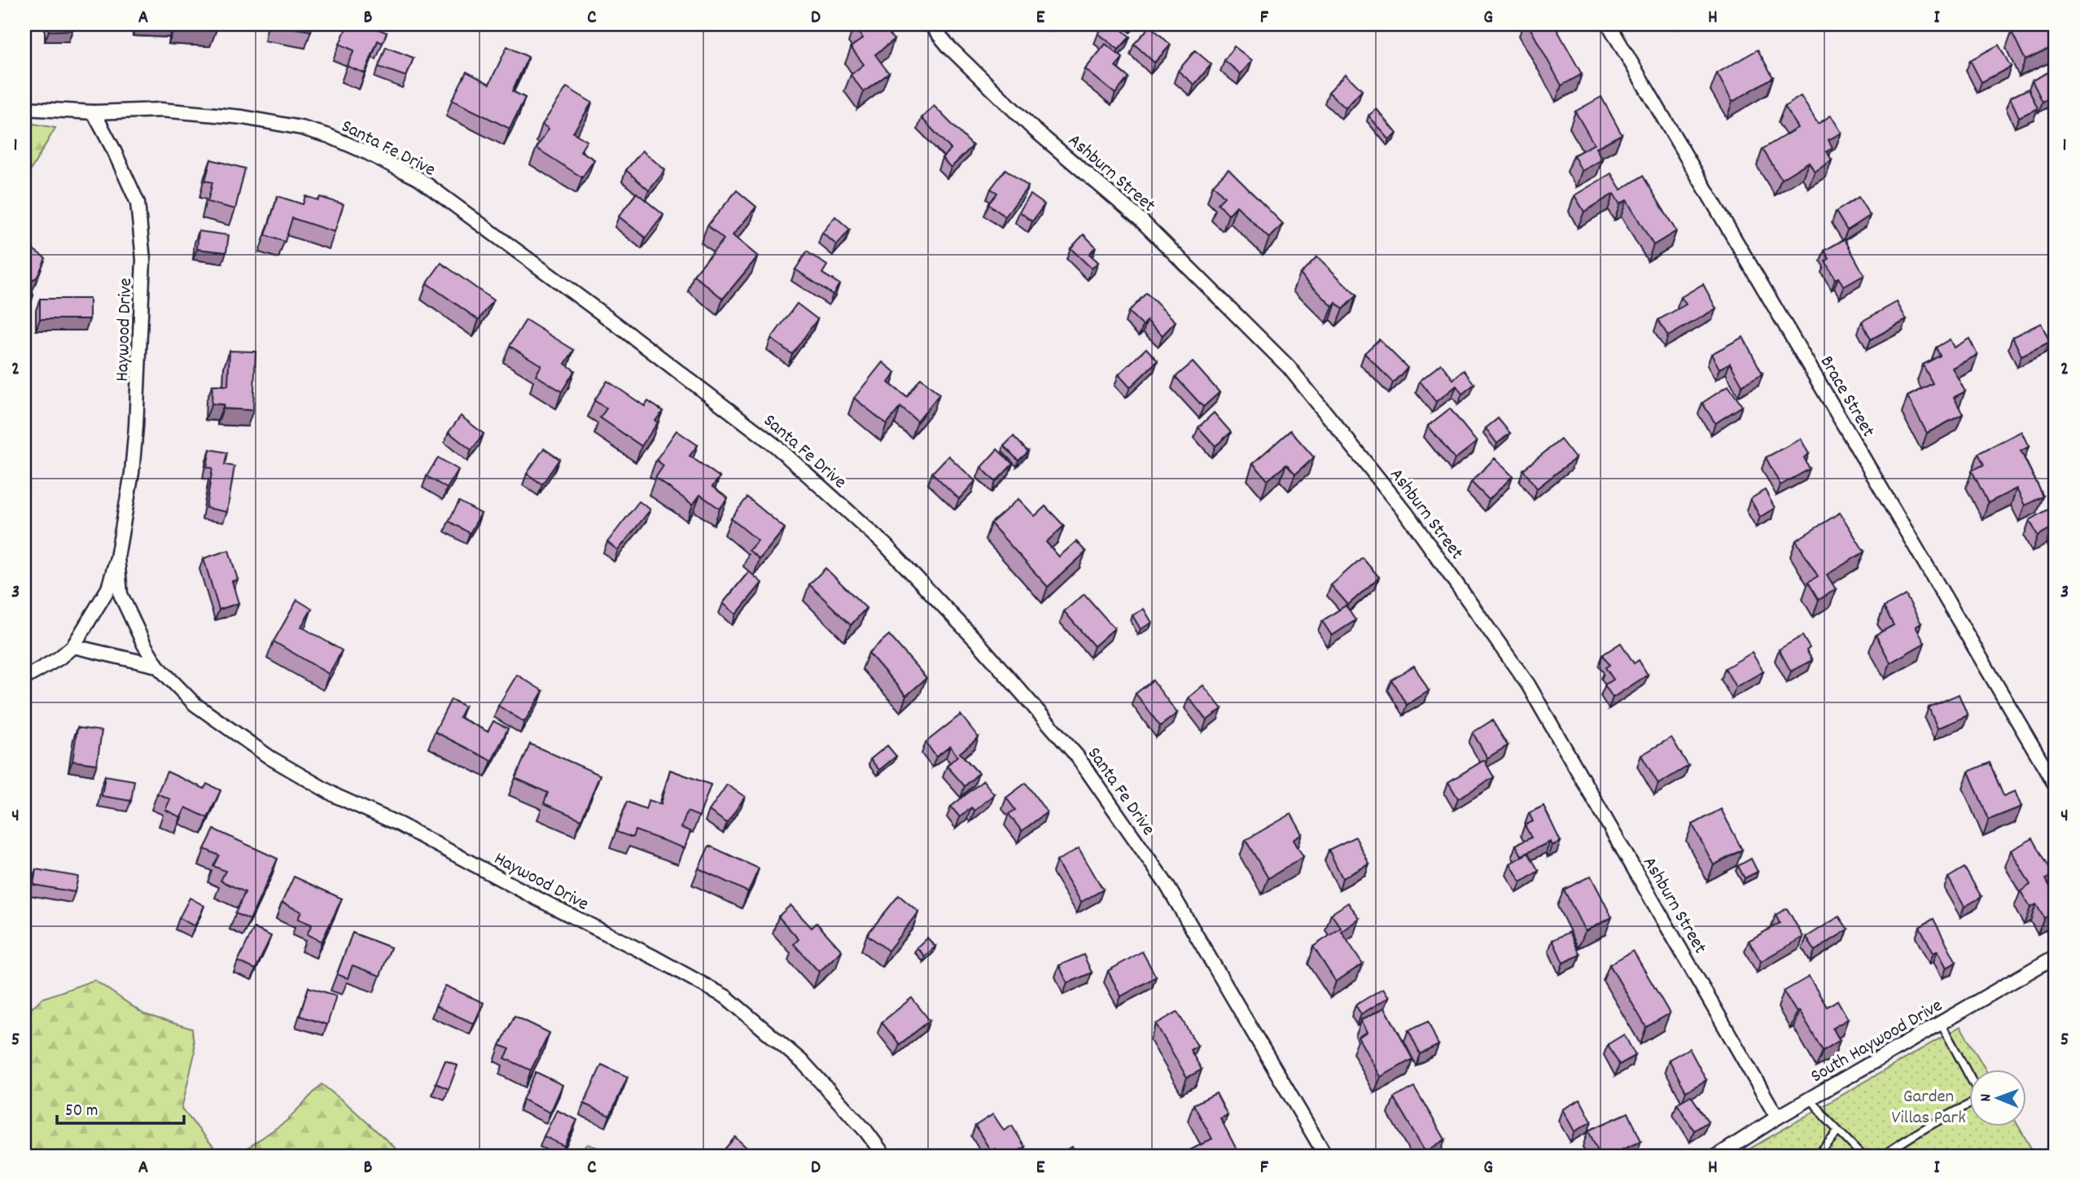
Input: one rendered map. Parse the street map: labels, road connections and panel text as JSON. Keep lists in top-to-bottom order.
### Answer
{
  "streets": {
    "street": [
      "Santa Fe Drive",
      "Ashburn Street",
      "Haywood Drive",
      "Brace Street",
      "South Haywood Drive"
    ]
  },
  "crossings": [
    ["Santa Fe Drive", "Haywood Drive"],
    ["Ashburn Street", "South Haywood Drive"]
  ],
  "parks": ["Garden Villas Park"],
  "scale_bar": "50 m",
  "north": "left",
  "grid": {
    "columns": [
      "A",
      "B",
      "C",
      "D",
      "E",
      "F",
      "G",
      "H",
      "I"
    ],
    "rows": [
      "1",
      "2",
      "3",
      "4",
      "5"
    ]
  }
}
